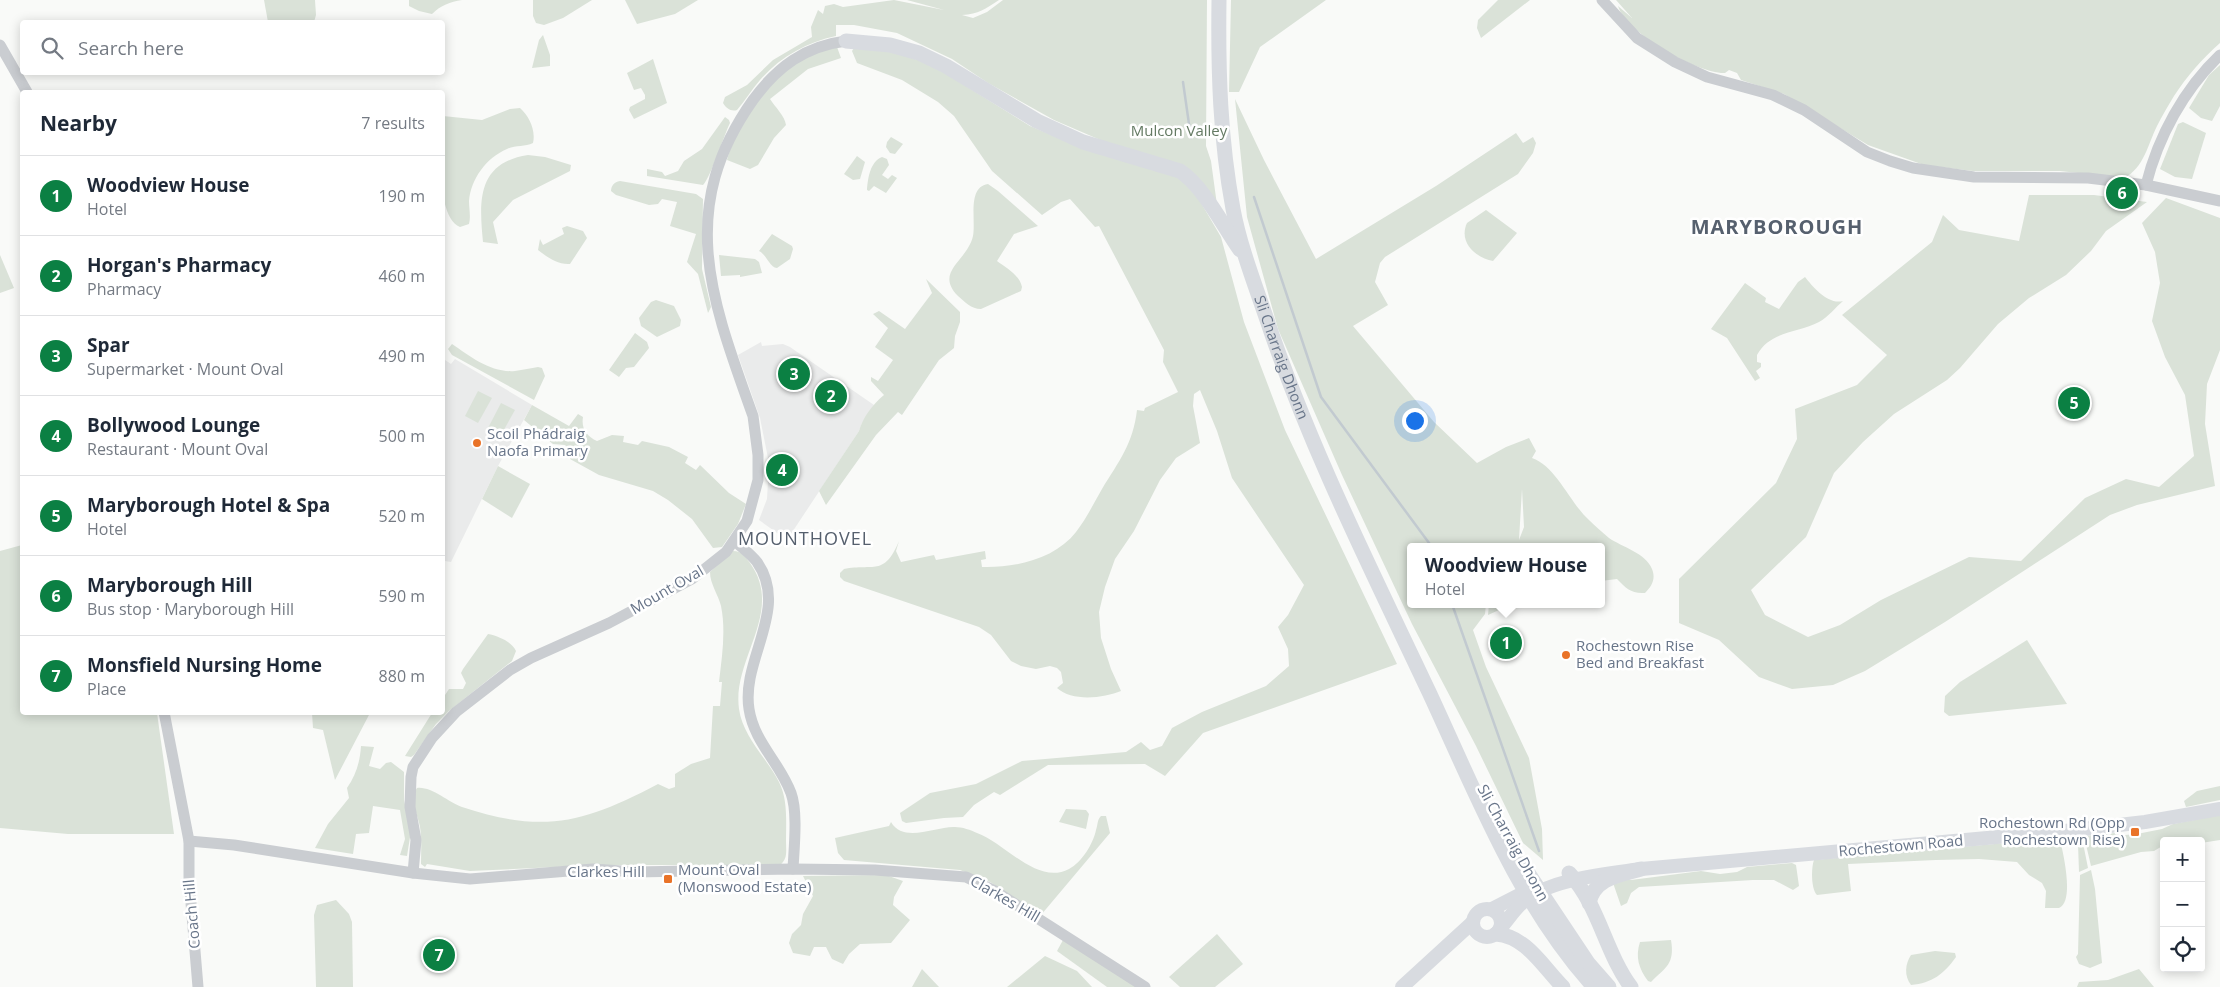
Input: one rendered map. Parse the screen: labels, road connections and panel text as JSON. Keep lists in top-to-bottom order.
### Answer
{
  "streets": {
    "highway": ["Sli Charraig Dhonn"],
    "main road": ["Rochestown Road"],
    "street": ["Mount Oval", "Clarkes Hill", "Coach Hill"]
  },
  "crossings": [
    ["Mount Oval", "Clarkes Hill"],
    ["Clarkes Hill", "Coach Hill"]
  ],
  "districts": ["MARYBOROUGH", "MOUNTHOVEL"],
  "parks": ["Mulcon Valley"],
  "places": {
    "other": ["Scoil Phádraig Naofa Primary", "Rochestown Rise Bed and Breakfast"],
    "transit": ["Rochestown Rd (Opp Rochestown Rise)", "Mount Oval (Monswood Estate)"]
  },
  "page": {
    "search": "Search here",
    "heading": ["Nearby", "7 results"],
    "list": [
      {
        "mark": "1",
        "name": "Woodview House",
        "note": "Hotel",
        "value": "190 m"
      },
      {
        "mark": "2",
        "name": "Horgan's Pharmacy",
        "note": "Pharmacy",
        "value": "460 m"
      },
      {
        "mark": "3",
        "name": "Spar",
        "note": "Supermarket · Mount Oval",
        "value": "490 m"
      },
      {
        "mark": "4",
        "name": "Bollywood Lounge",
        "note": "Restaurant · Mount Oval",
        "value": "500 m"
      },
      {
        "mark": "5",
        "name": "Maryborough Hotel & Spa",
        "note": "Hotel",
        "value": "520 m"
      },
      {
        "mark": "6",
        "name": "Maryborough Hill",
        "note": "Bus stop · Maryborough Hill",
        "value": "590 m"
      },
      {
        "mark": "7",
        "name": "Monsfield Nursing Home",
        "note": "Place",
        "value": "880 m"
      }
    ],
    "pins": [
      "6",
      "3",
      "2",
      "5",
      "4",
      "1",
      "7"
    ],
    "popup": ["Woodview House", "Hotel"],
    "map_buttons": ["+", "−"]
  }
}
